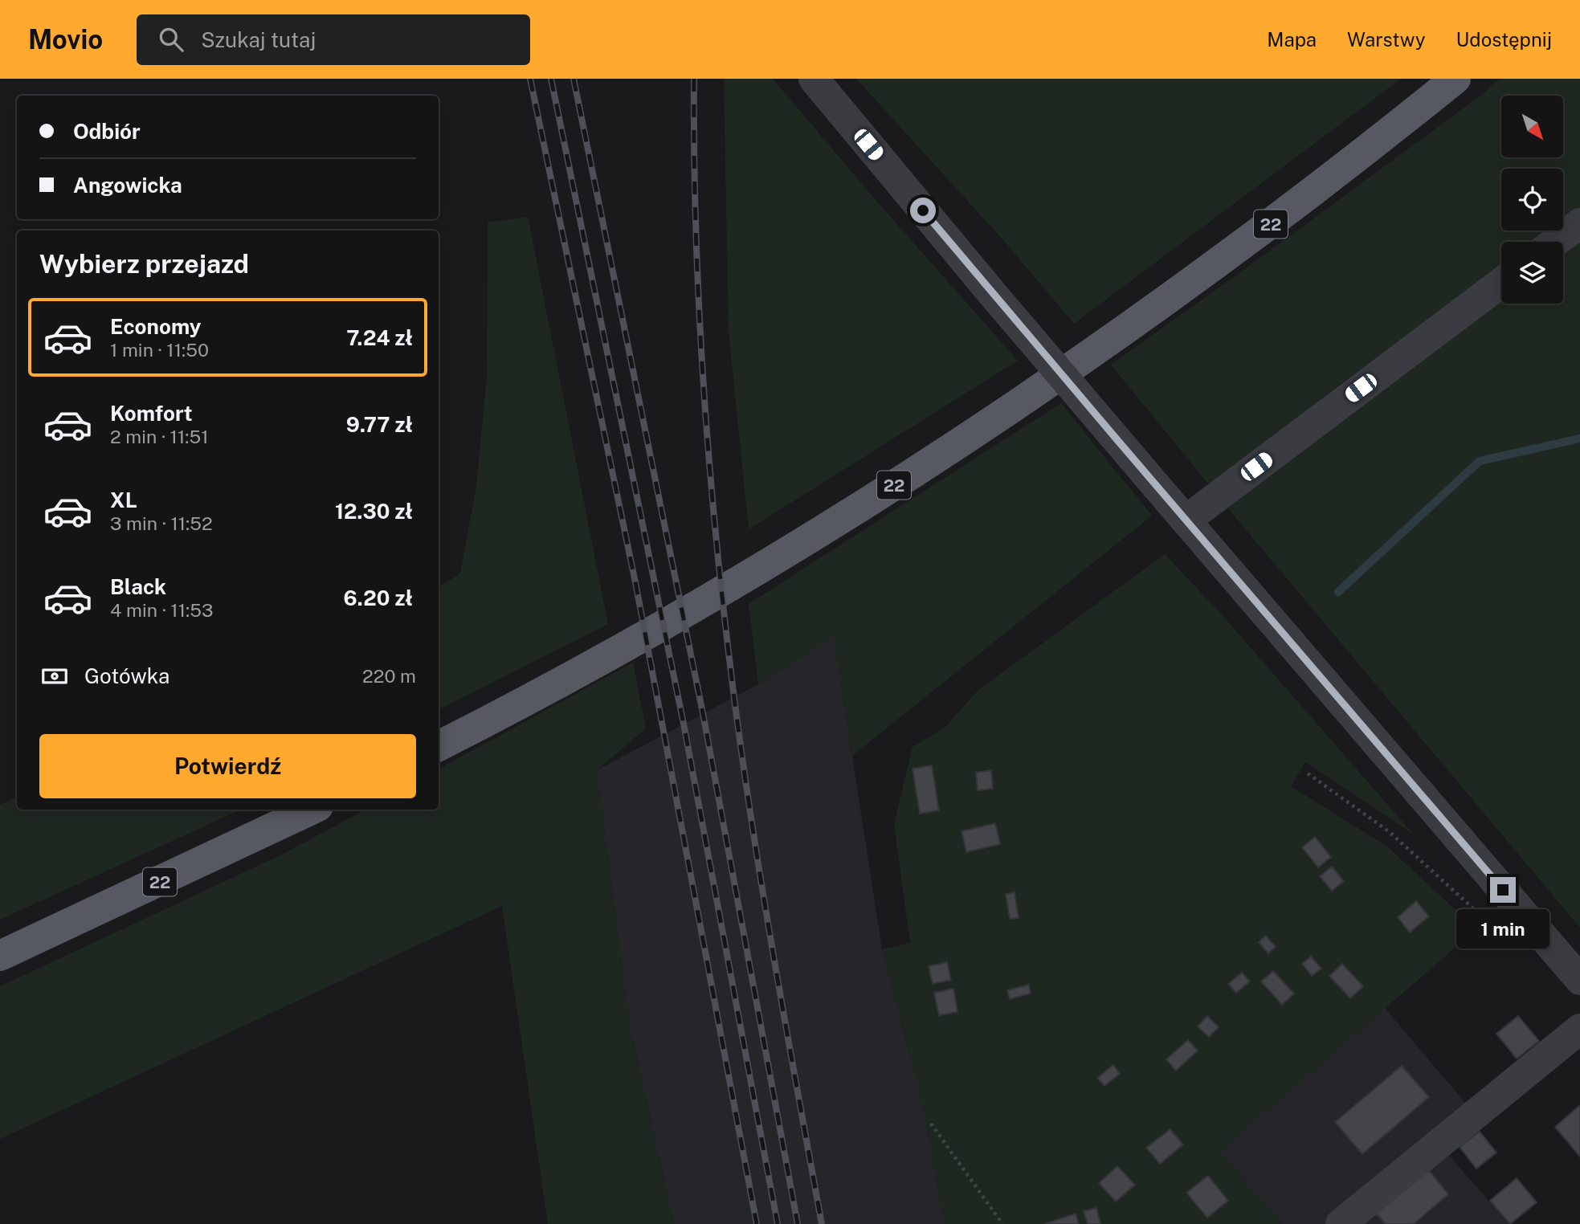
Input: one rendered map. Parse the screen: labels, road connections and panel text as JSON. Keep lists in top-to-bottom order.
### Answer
{
  "streets": {
    "main road": ["22"]
  },
  "north": "bottom right",
  "page": {
    "header": "Movio",
    "search": "Szukaj tutaj",
    "nav": ["Mapa", "Warstwy", "Udostępnij"],
    "banner": ["Odbiór", "Angowicka"],
    "heading": "Wybierz przejazd",
    "list": [
      {
        "name": "Economy",
        "note": "1 min · 11:50",
        "value": "7.24 zł"
      },
      {
        "name": "Komfort",
        "note": "2 min · 11:51",
        "value": "9.77 zł"
      },
      {
        "name": "XL",
        "note": "3 min · 11:52",
        "value": "12.30 zł"
      },
      {
        "name": "Black",
        "note": "4 min · 11:53",
        "value": "6.20 zł"
      }
    ],
    "pay": ["Gotówka", "220 m"],
    "buttons": "Potwierdź",
    "bubble": "1 min"
  }
}
